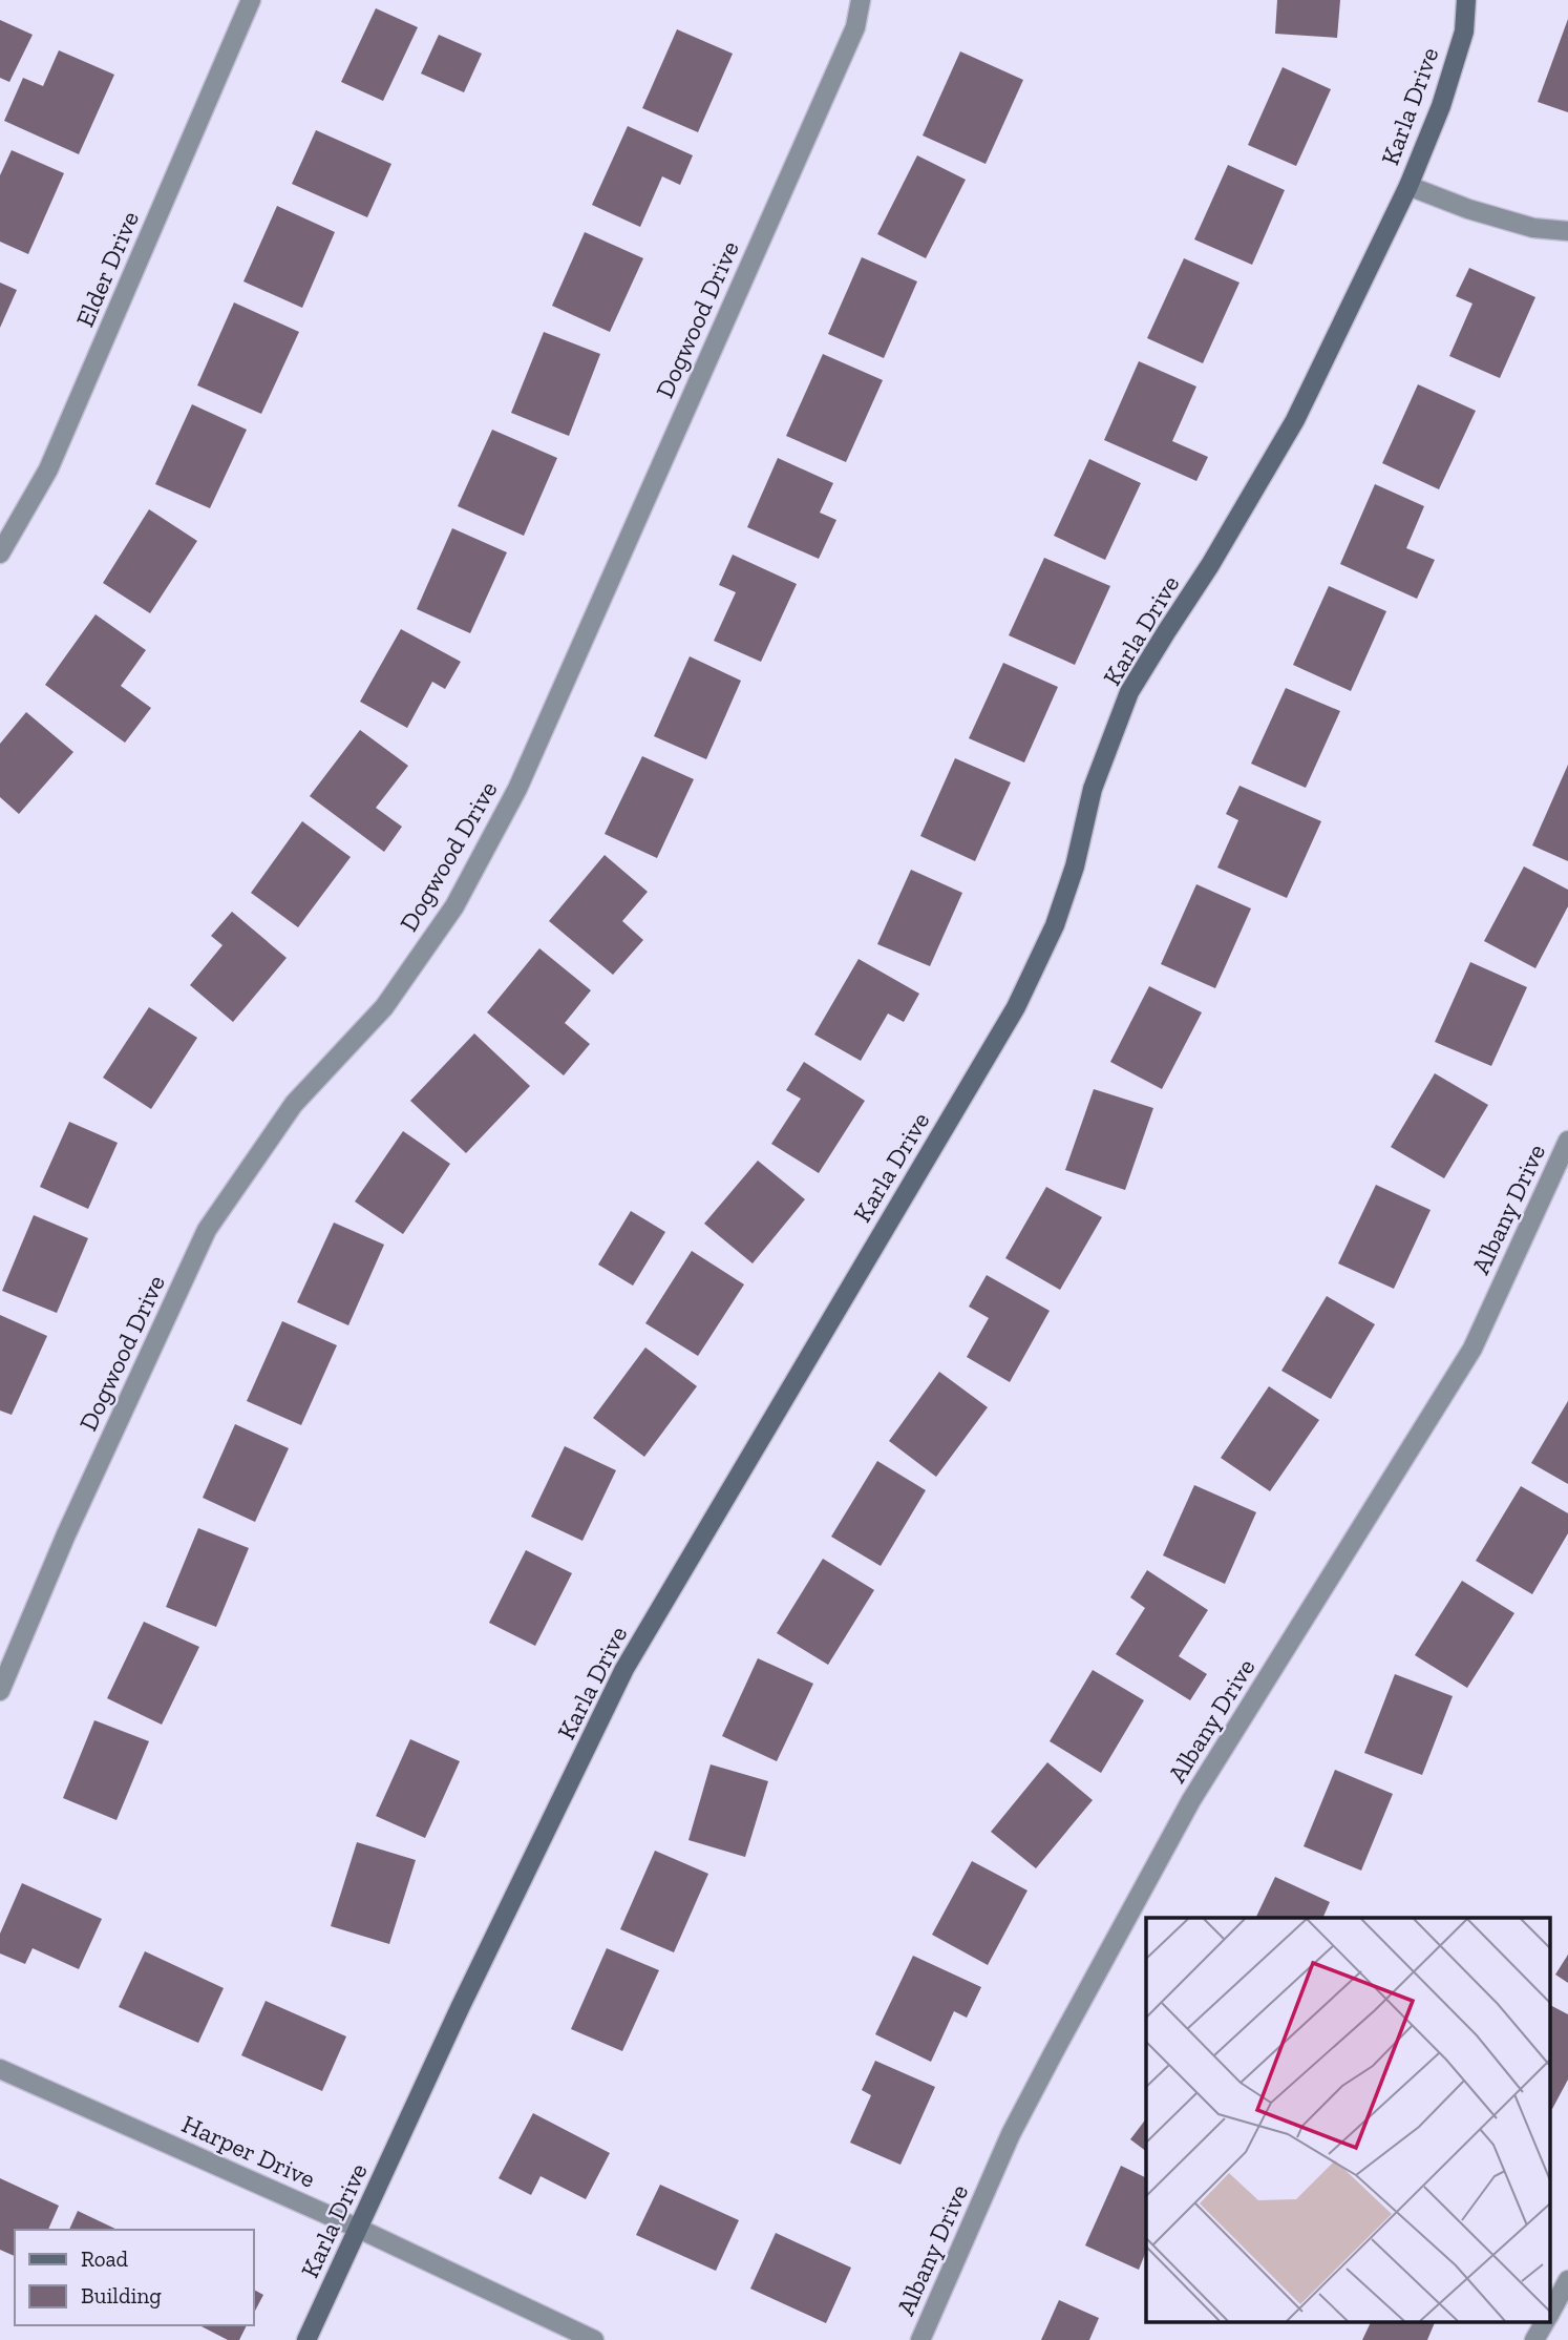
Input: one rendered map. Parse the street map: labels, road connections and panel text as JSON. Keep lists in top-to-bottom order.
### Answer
{
  "streets": {
    "street": [
      "Karla Drive",
      "Elder Drive",
      "Dogwood Drive",
      "Albany Drive",
      "Harper Drive"
    ]
  },
  "crossings": [
    ["Karla Drive", "Harper Drive"]
  ],
  "legend": ["Road", "Building"]
}
